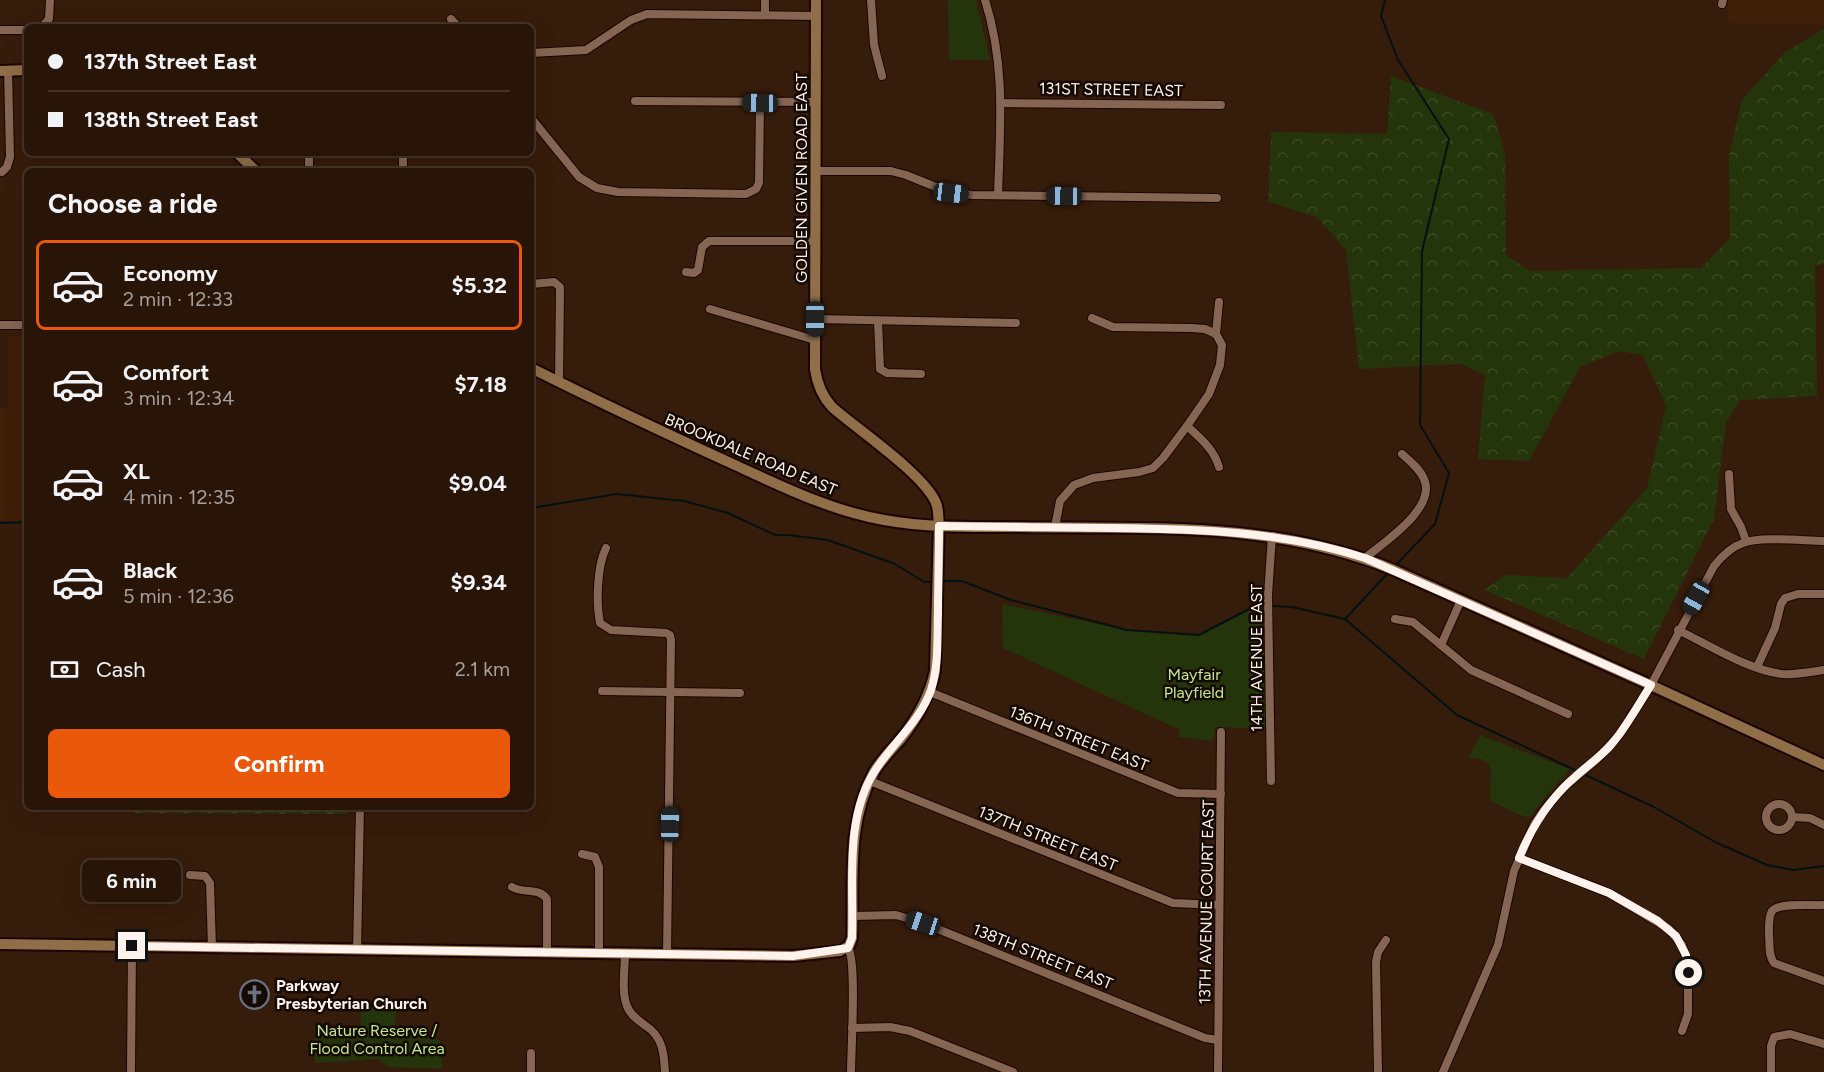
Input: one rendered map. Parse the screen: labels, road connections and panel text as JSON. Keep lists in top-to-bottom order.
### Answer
{
  "streets": {
    "street": [
      "131ST STREET EAST",
      "GOLDEN GIVEN ROAD EAST",
      "BROOKDALE ROAD EAST",
      "14TH AVENUE EAST",
      "136TH STREET EAST",
      "137TH STREET EAST",
      "13TH AVENUE COURT EAST",
      "138TH STREET EAST"
    ]
  },
  "crossings": [
    ["GOLDEN GIVEN ROAD EAST", "BROOKDALE ROAD EAST"],
    ["GOLDEN GIVEN ROAD EAST", "136TH STREET EAST"],
    ["GOLDEN GIVEN ROAD EAST", "137TH STREET EAST"],
    ["GOLDEN GIVEN ROAD EAST", "138TH STREET EAST"],
    ["BROOKDALE ROAD EAST", "14TH AVENUE EAST"],
    ["136TH STREET EAST", "13TH AVENUE COURT EAST"],
    ["137TH STREET EAST", "13TH AVENUE COURT EAST"],
    ["13TH AVENUE COURT EAST", "138TH STREET EAST"]
  ],
  "parks": ["Mayfair Playfield", "Nature Reserve / Flood Control Area"],
  "places": {
    "church": ["Parkway Presbyterian Church"]
  },
  "page": {
    "banner": ["137th Street East", "138th Street East"],
    "heading": "Choose a ride",
    "list": [
      {
        "name": "Economy",
        "note": "2 min · 12:33",
        "value": "$5.32"
      },
      {
        "name": "Comfort",
        "note": "3 min · 12:34",
        "value": "$7.18"
      },
      {
        "name": "XL",
        "note": "4 min · 12:35",
        "value": "$9.04"
      },
      {
        "name": "Black",
        "note": "5 min · 12:36",
        "value": "$9.34"
      }
    ],
    "pay": ["Cash", "2.1 km"],
    "buttons": "Confirm",
    "bubble": "6 min"
  }
}
